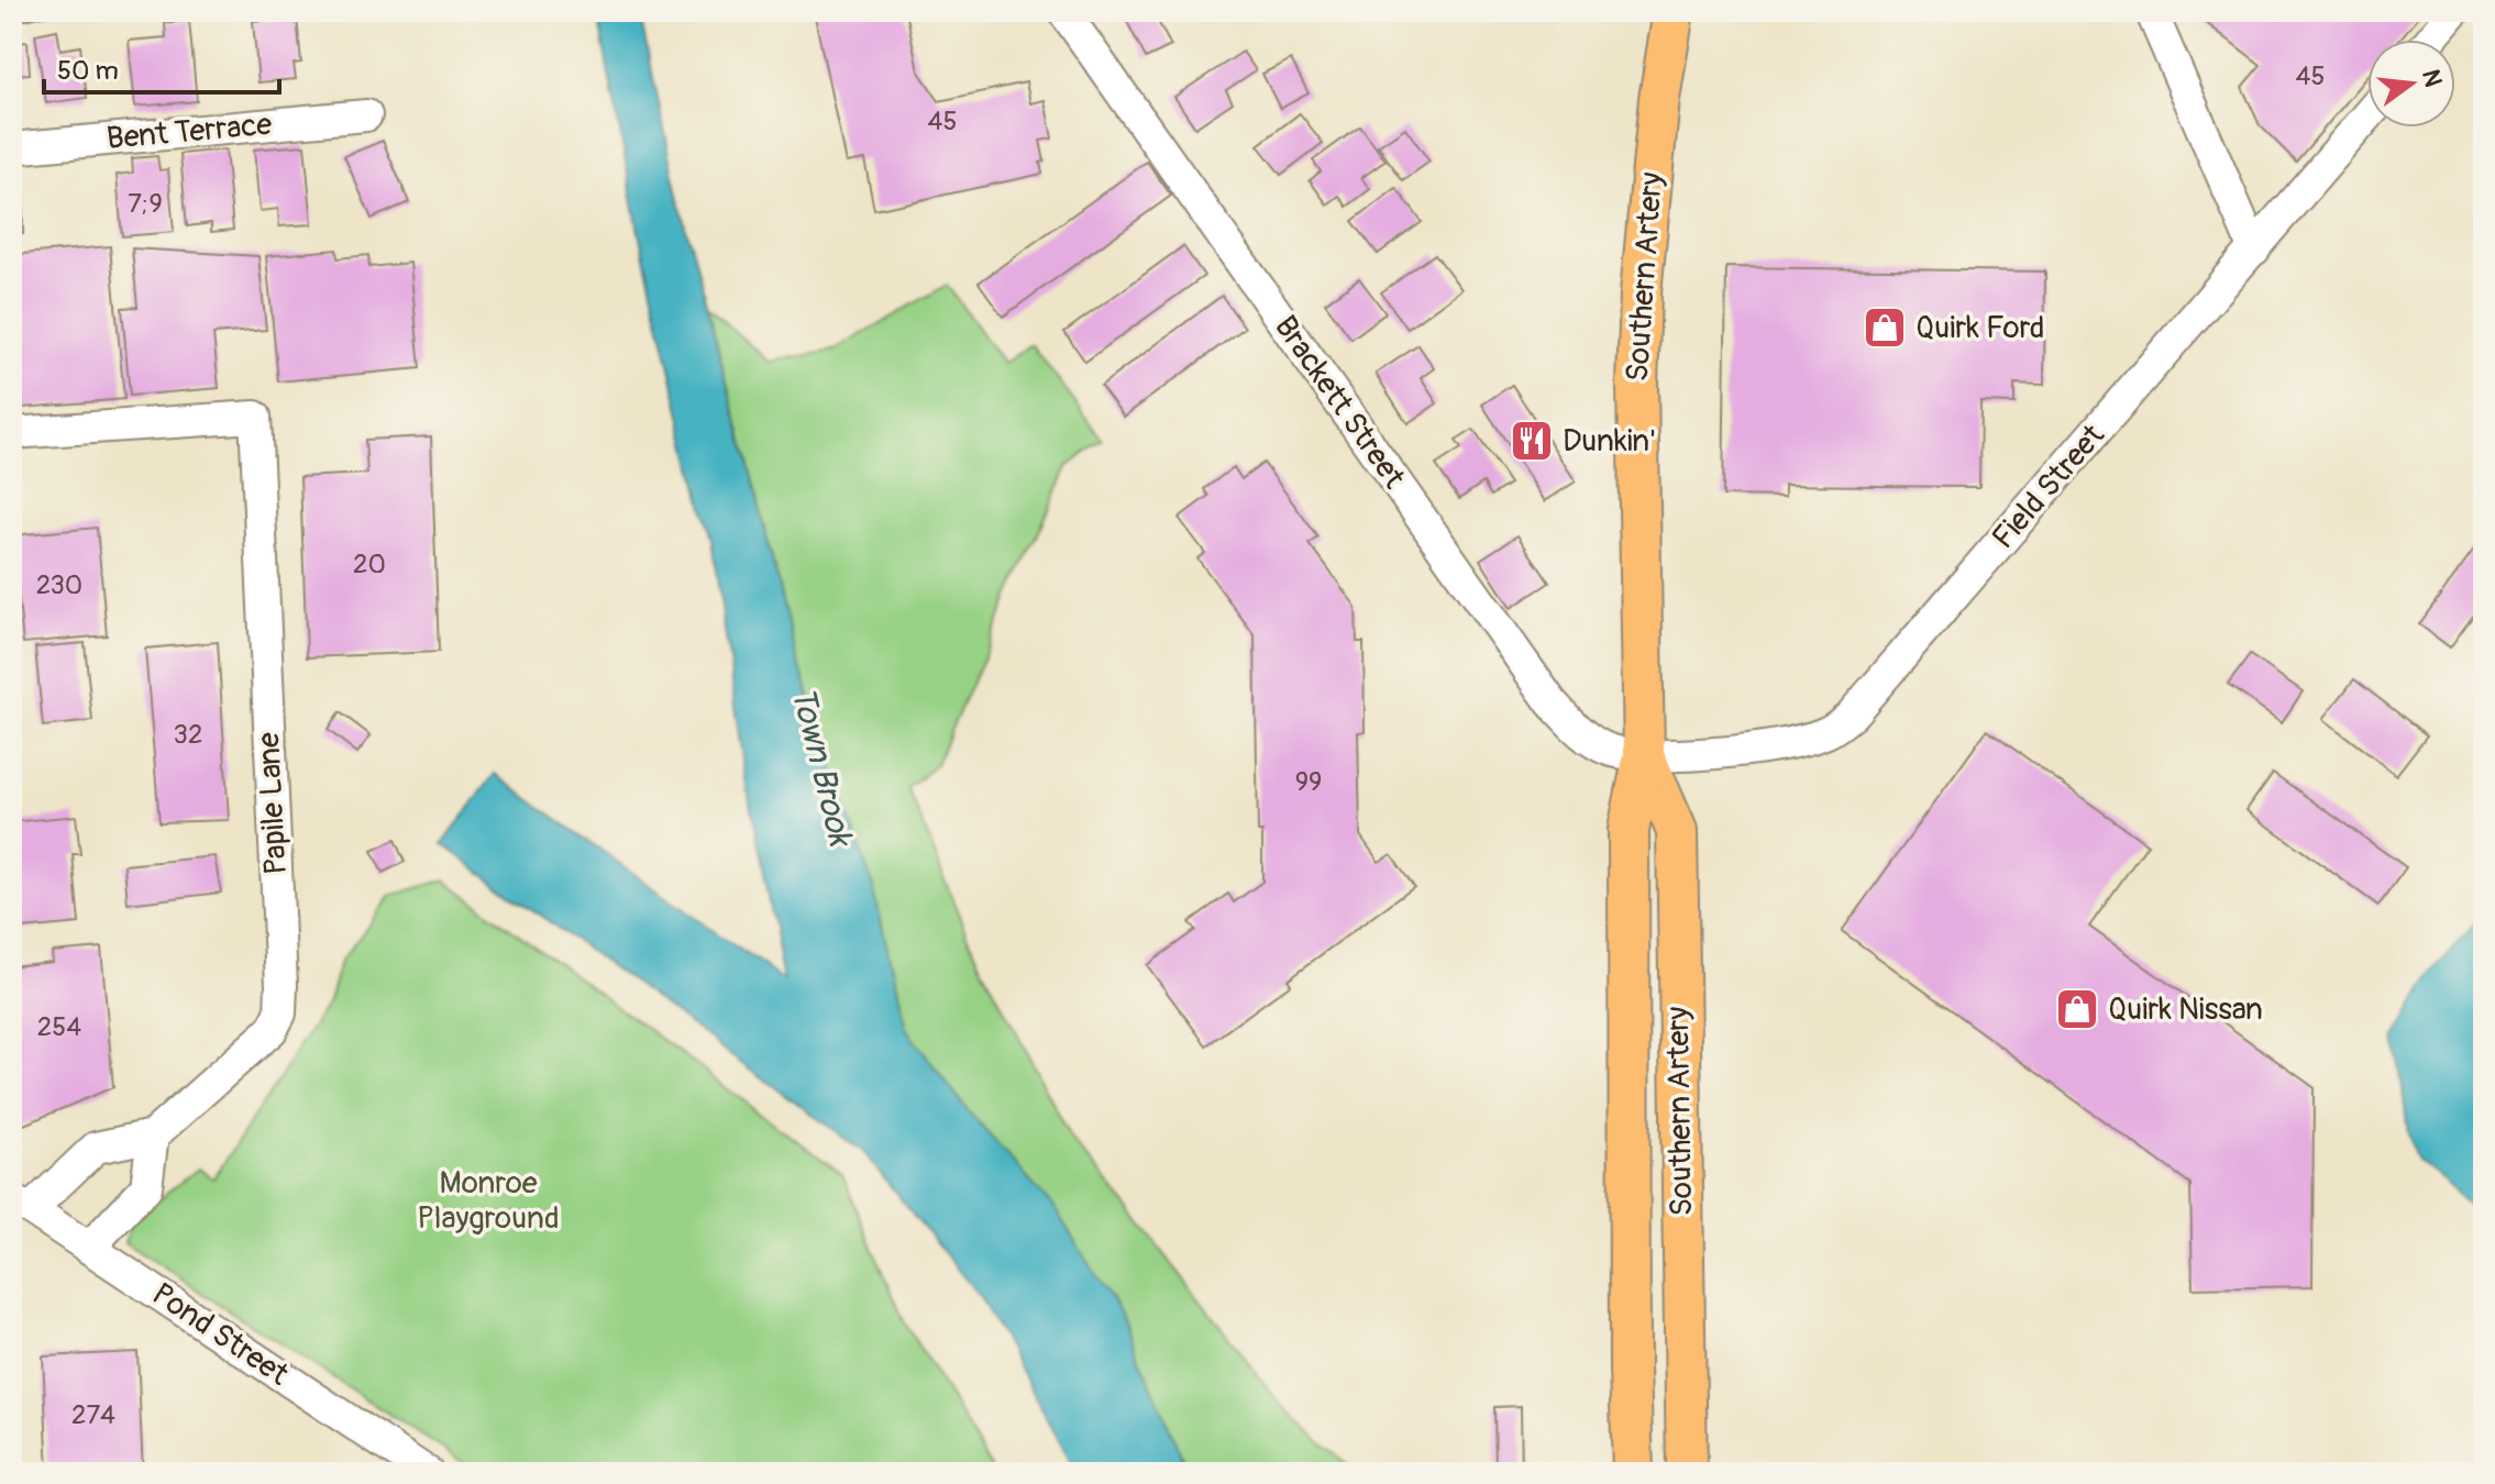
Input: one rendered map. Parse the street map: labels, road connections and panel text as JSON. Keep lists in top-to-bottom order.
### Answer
{
  "streets": {
    "main road": ["Southern Artery"],
    "street": [
      "Bent Terrace",
      "Brackett Street",
      "Field Street",
      "Papile Lane",
      "Pond Street"
    ]
  },
  "crossings": [
    ["Southern Artery", "Brackett Street"],
    ["Southern Artery", "Field Street"],
    ["Brackett Street", "Field Street"],
    ["Papile Lane", "Pond Street"]
  ],
  "water": ["Town Brook"],
  "parks": ["Monroe Playground"],
  "places": {
    "shop": ["Quirk Ford", "Quirk Nissan"],
    "restaurant": ["Dunkin'"]
  },
  "house_numbers": [
    "45",
    "45",
    "7;9",
    "20",
    "230",
    "32",
    "99",
    "254",
    "274"
  ],
  "scale_bar": "50 m",
  "north": "right"
}
